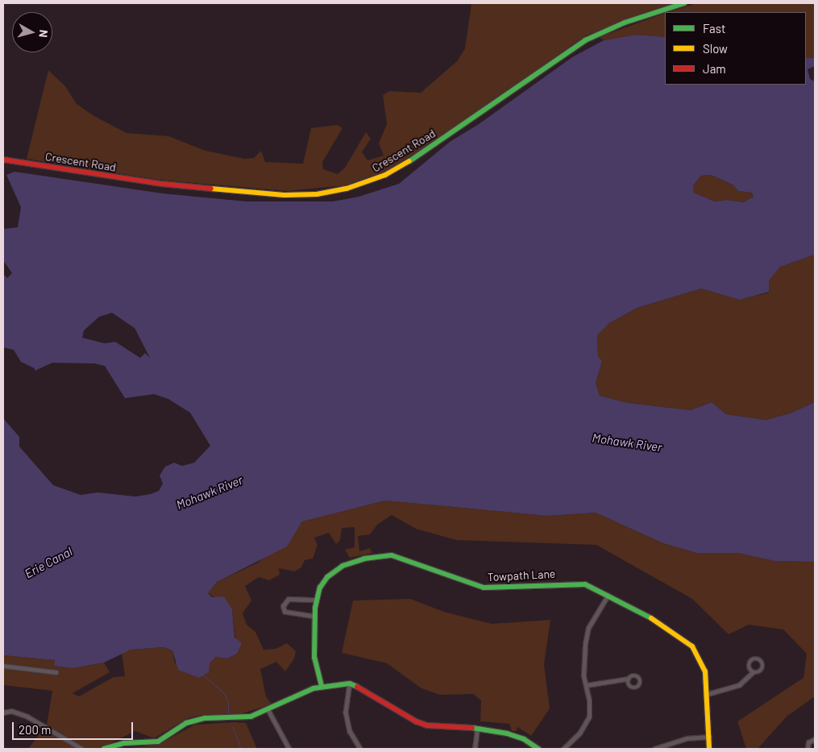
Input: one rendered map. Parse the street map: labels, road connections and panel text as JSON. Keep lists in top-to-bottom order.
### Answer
{
  "streets": {
    "street": ["Crescent Road", "Towpath Lane"]
  },
  "water": ["Mohawk River", "Erie Canal"],
  "legend": ["Fast", "Slow", "Jam"],
  "scale_bar": "200 m",
  "north": "right"
}
